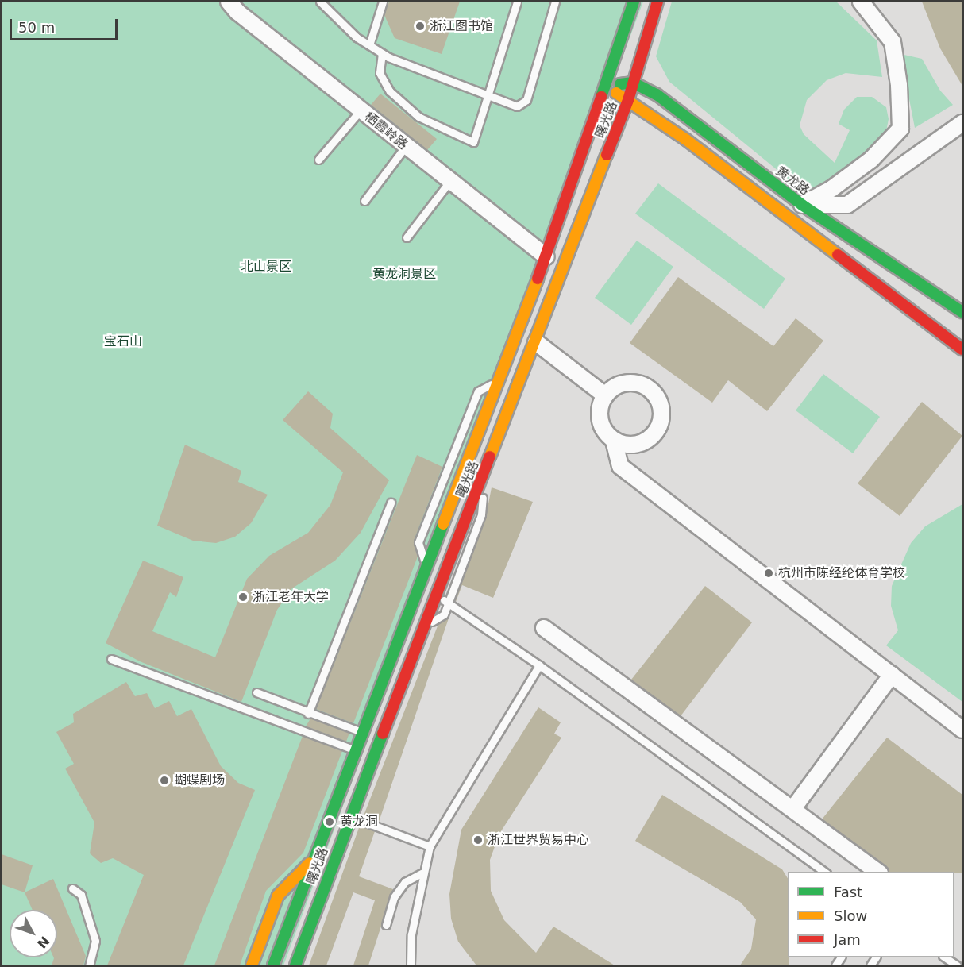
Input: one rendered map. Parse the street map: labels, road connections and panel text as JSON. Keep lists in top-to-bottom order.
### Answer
{
  "streets": {
    "main road": ["曙光路", "黄龙路"],
    "street": ["栖霞岭路"]
  },
  "crossings": [
    ["曙光路", "栖霞岭路"],
    ["曙光路", "黄龙路"]
  ],
  "parks": ["北山景区", "黄龙洞景区", "宝石山"],
  "places": [
    "浙江图书馆",
    "杭州市陈经纶体育学校",
    "浙江老年大学",
    "蝴蝶剧场",
    "黄龙洞",
    "浙江世界贸易中心"
  ],
  "legend": ["Fast", "Slow", "Jam"],
  "scale_bar": "50 m",
  "north": "bottom right"
}
